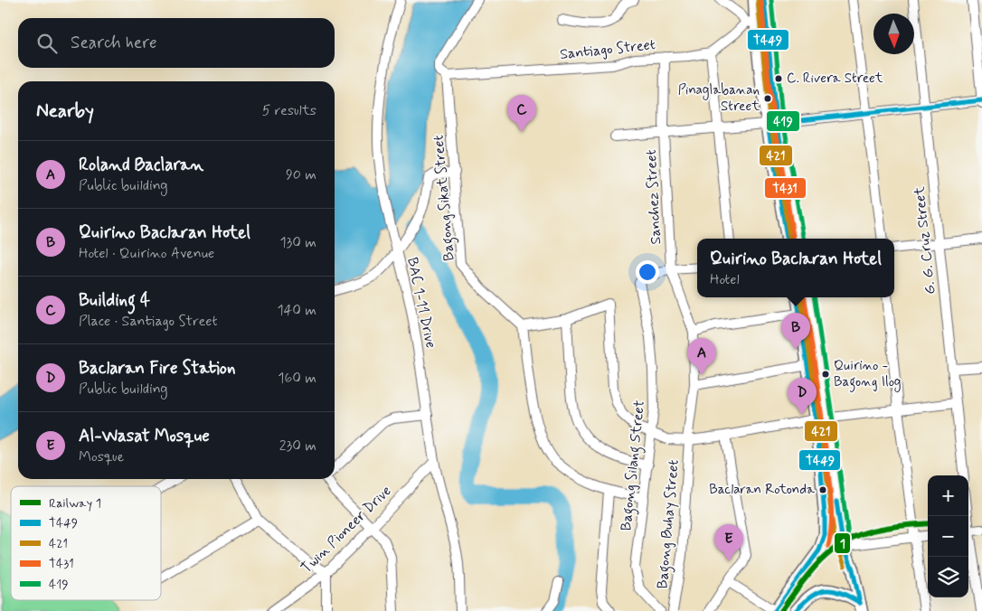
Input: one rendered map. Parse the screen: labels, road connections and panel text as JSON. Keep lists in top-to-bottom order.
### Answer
{
  "streets": {
    "street": [
      "Santiago Street",
      "Sanchez Street",
      "Bagong Sikat Street",
      "G. G. Cruz Street",
      "BAC 1-11 Drive",
      "Bagong Silang Street",
      "Bagong Buhay Street",
      "Twin Pioneer Drive"
    ]
  },
  "crossings": [
    ["Santiago Street", "Sanchez Street"],
    ["Santiago Street", "Bagong Sikat Street"],
    ["Sanchez Street", "Bagong Silang Street"],
    ["Sanchez Street", "Bagong Buhay Street"],
    ["BAC 1-11 Drive", "Twin Pioneer Drive"]
  ],
  "places": [
    "C. Rivera Street",
    "Pinaglabanan Street",
    "Quirino - Bagong Ilog",
    "Baclaran Rotonda"
  ],
  "lines": [
    "transit line T449",
    "transit line T431",
    "transit line 419",
    "transit line 421",
    "rail line 1"
  ],
  "legend": [
    "Railway 1",
    "T449",
    "421",
    "T431",
    "419"
  ],
  "north": "bottom",
  "page": {
    "search": "Search here",
    "heading": ["Nearby", "5 results"],
    "pins": [
      "C",
      "B",
      "A",
      "D",
      "E"
    ],
    "list": [
      {
        "mark": "A",
        "name": "Roland Baclaran",
        "note": "Public building",
        "value": "90 m"
      },
      {
        "mark": "B",
        "name": "Quirino Baclaran Hotel",
        "note": "Hotel · Quirino Avenue",
        "value": "130 m"
      },
      {
        "mark": "C",
        "name": "Building 4",
        "note": "Place · Santiago Street",
        "value": "140 m"
      },
      {
        "mark": "D",
        "name": "Baclaran Fire Station",
        "note": "Public building",
        "value": "160 m"
      },
      {
        "mark": "E",
        "name": "Al-Wasat Mosque",
        "note": "Mosque",
        "value": "230 m"
      }
    ],
    "popup": ["Quirino Baclaran Hotel", "Hotel"],
    "map_buttons": ["+", "−"]
  }
}
